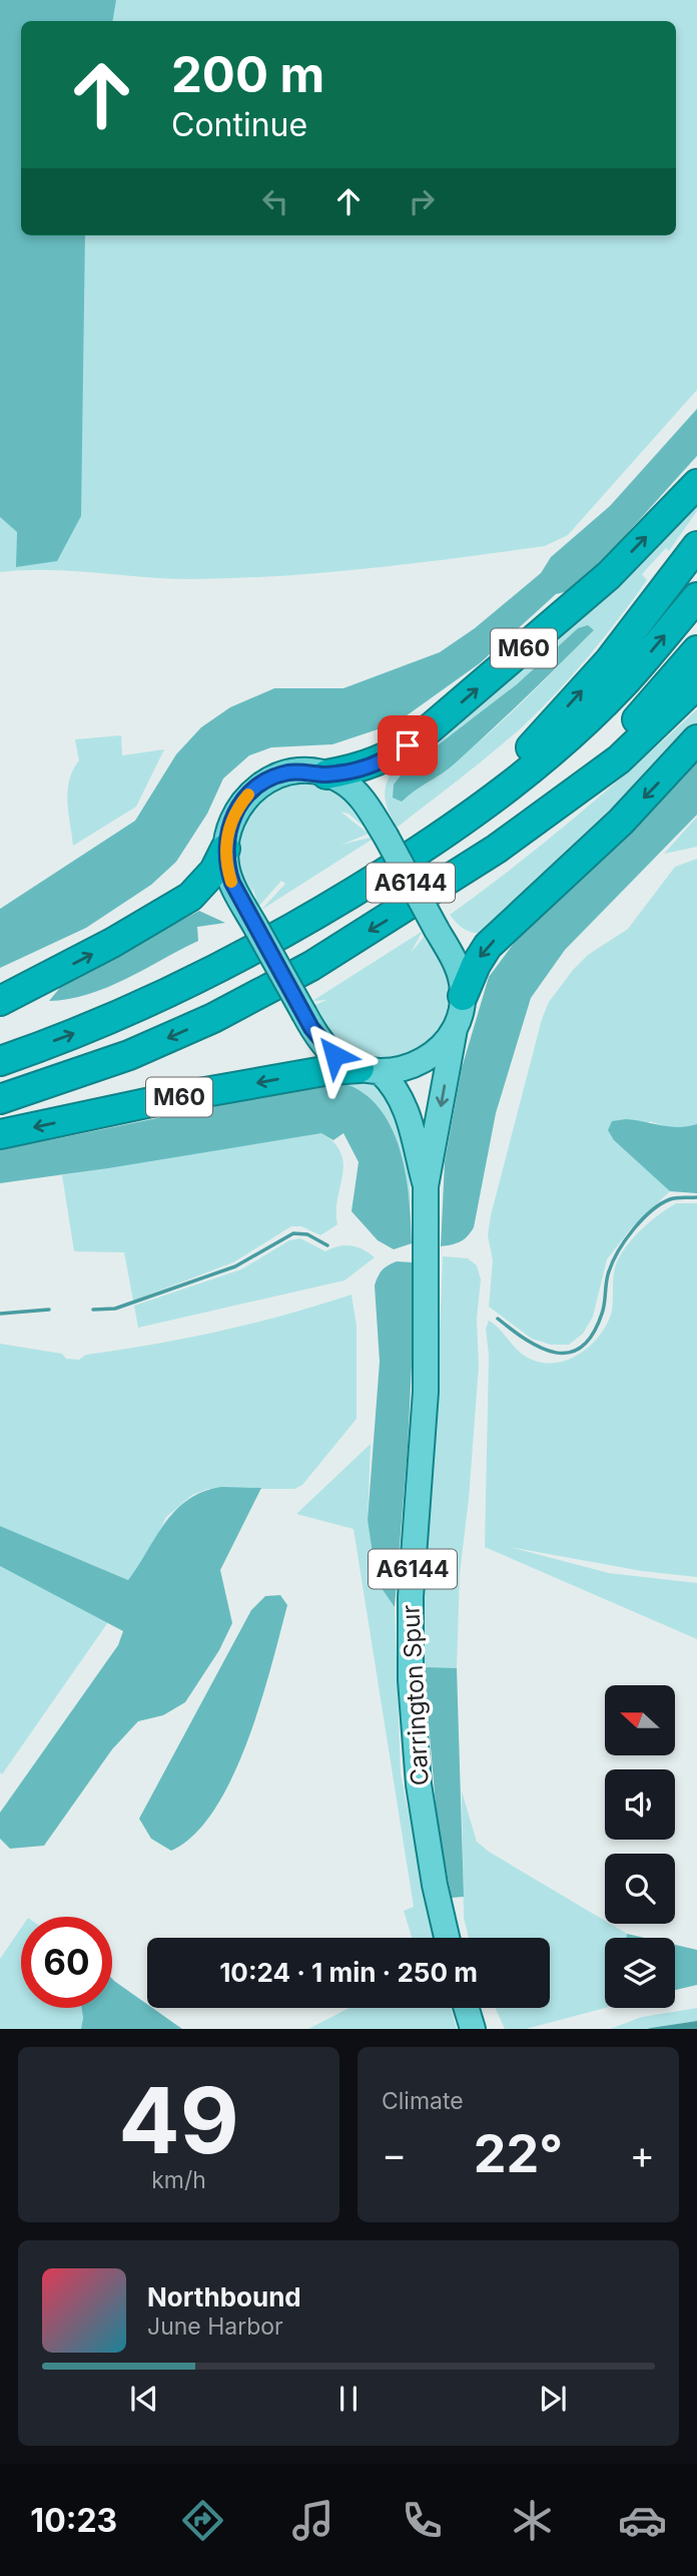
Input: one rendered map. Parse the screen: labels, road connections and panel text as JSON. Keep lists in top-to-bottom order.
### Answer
{
  "streets": {
    "highway": ["M60"],
    "main road": ["A6144", "Carrington Spur"]
  },
  "crossings": [
    ["M60", "A6144"],
    ["M60", "Carrington Spur"],
    ["A6144", "Carrington Spur"]
  ],
  "north": "left",
  "page": {
    "turn": ["200 m", "Continue"],
    "limit": "60",
    "trip": "10:24 · 1 min · 250 m",
    "tile": [
      ["49", "km/h"],
      "Climate"
    ],
    "heat": ["−", "22°", "+"],
    "song": ["Northbound", "June Harbor"],
    "tabs": "10:23"
  }
}
